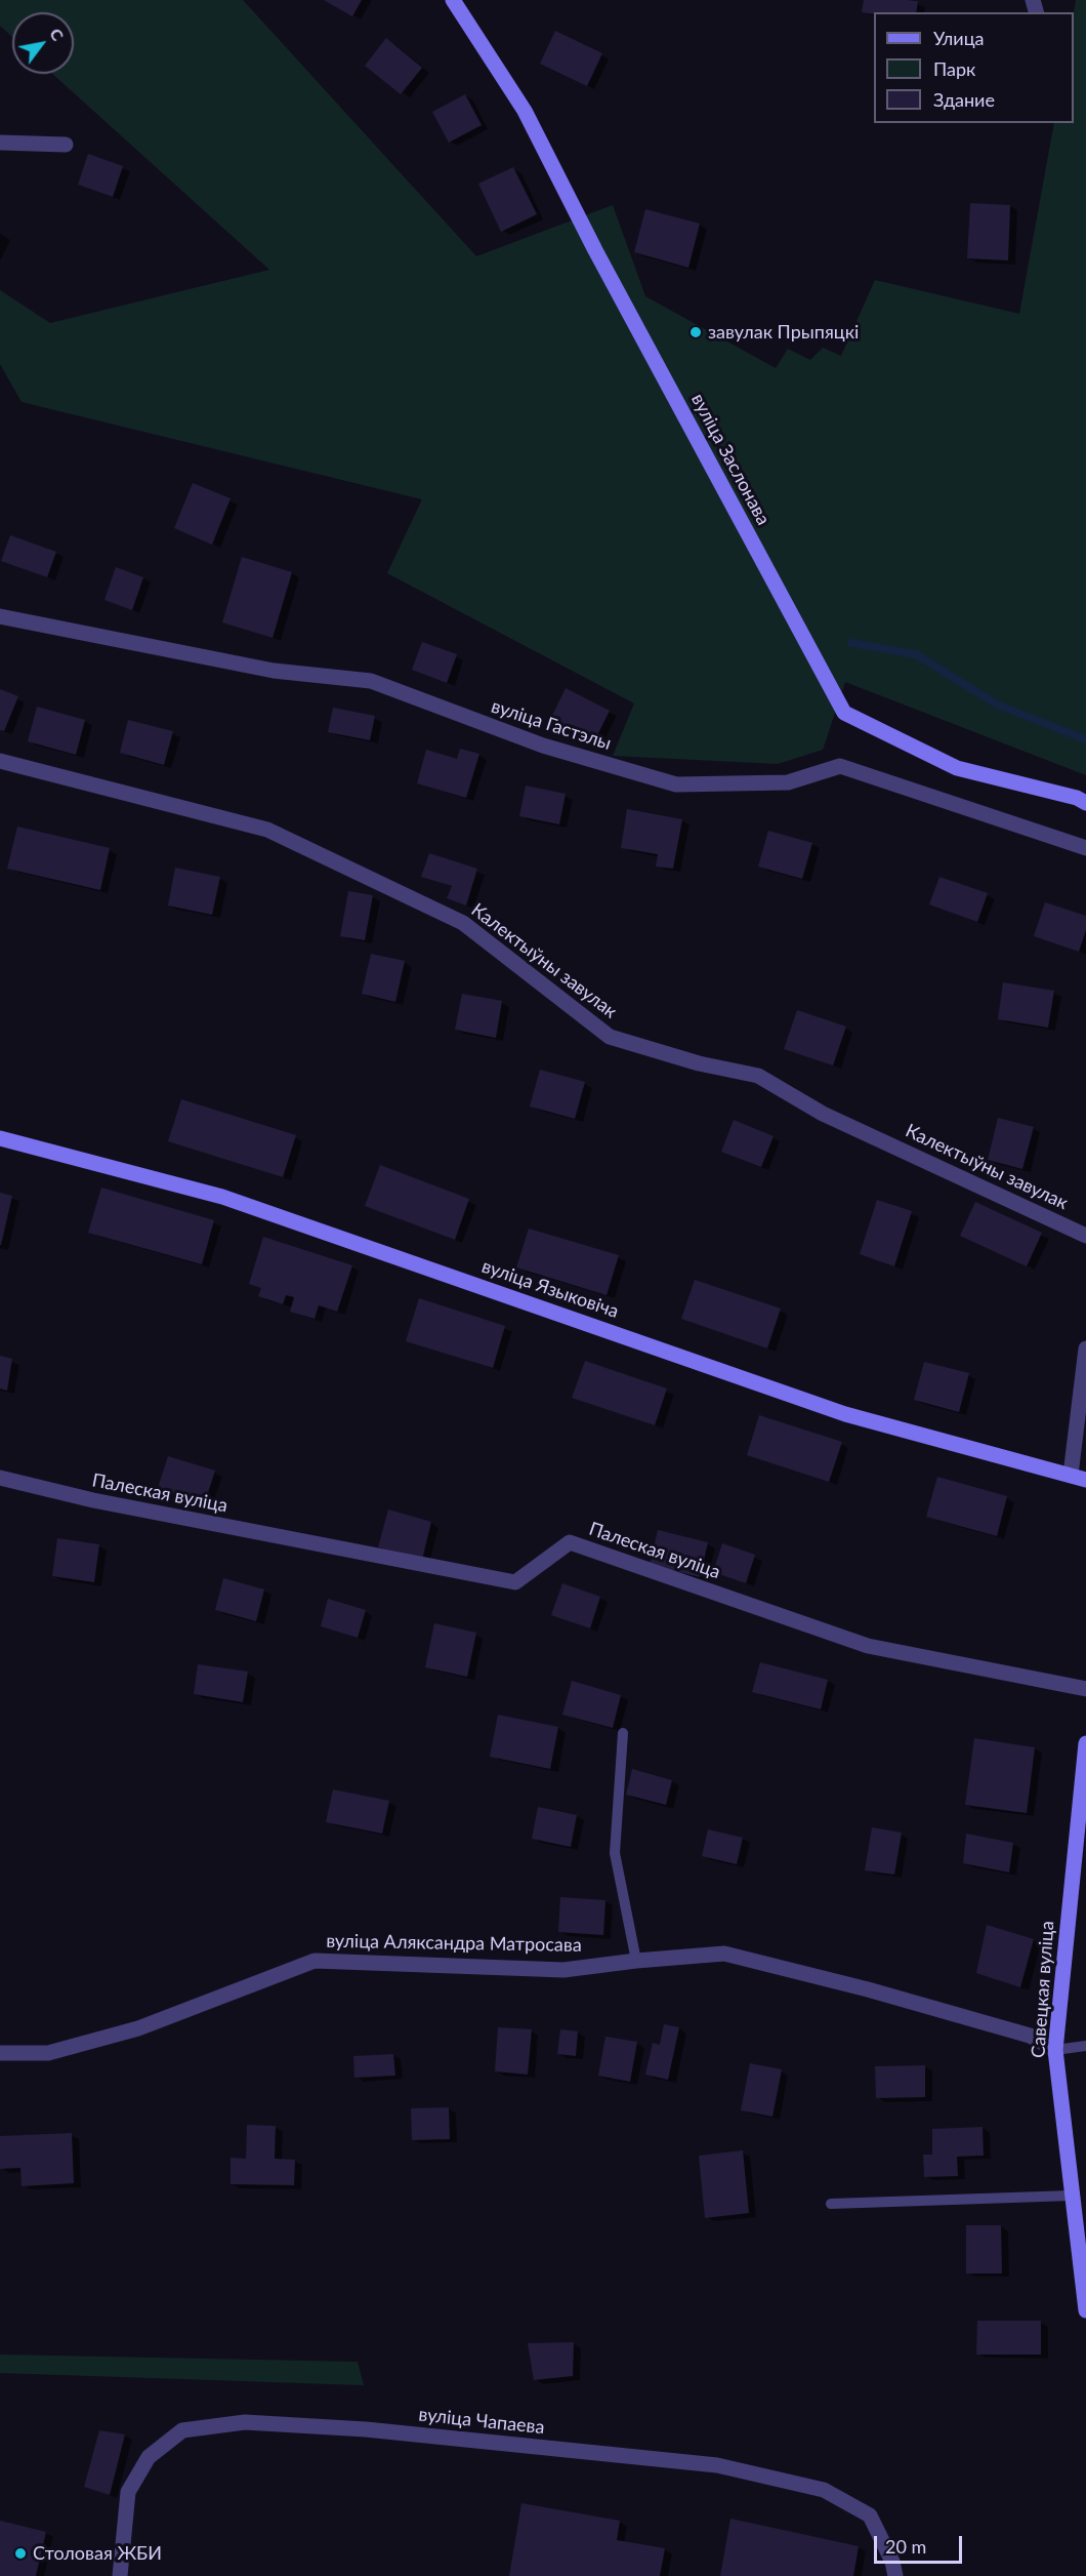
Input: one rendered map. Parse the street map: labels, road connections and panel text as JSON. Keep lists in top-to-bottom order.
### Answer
{
  "streets": {
    "street": [
      "вуліца Заслонава",
      "вуліца Гастэлы",
      "Калектыўны завулак",
      "вуліца Языковіча",
      "Палеская вуліца",
      "вуліца Аляксандра Матросава",
      "Савецкая вуліца",
      "вуліца Чапаева"
    ]
  },
  "crossings": [
    ["вуліца Аляксандра Матросава", "Савецкая вуліца"]
  ],
  "places": ["завулак Прыпяцкі", "Столовая ЖБИ"],
  "legend": ["Улица", "Парк", "Здание"],
  "scale_bar": "20 m",
  "north": "top right"
}
